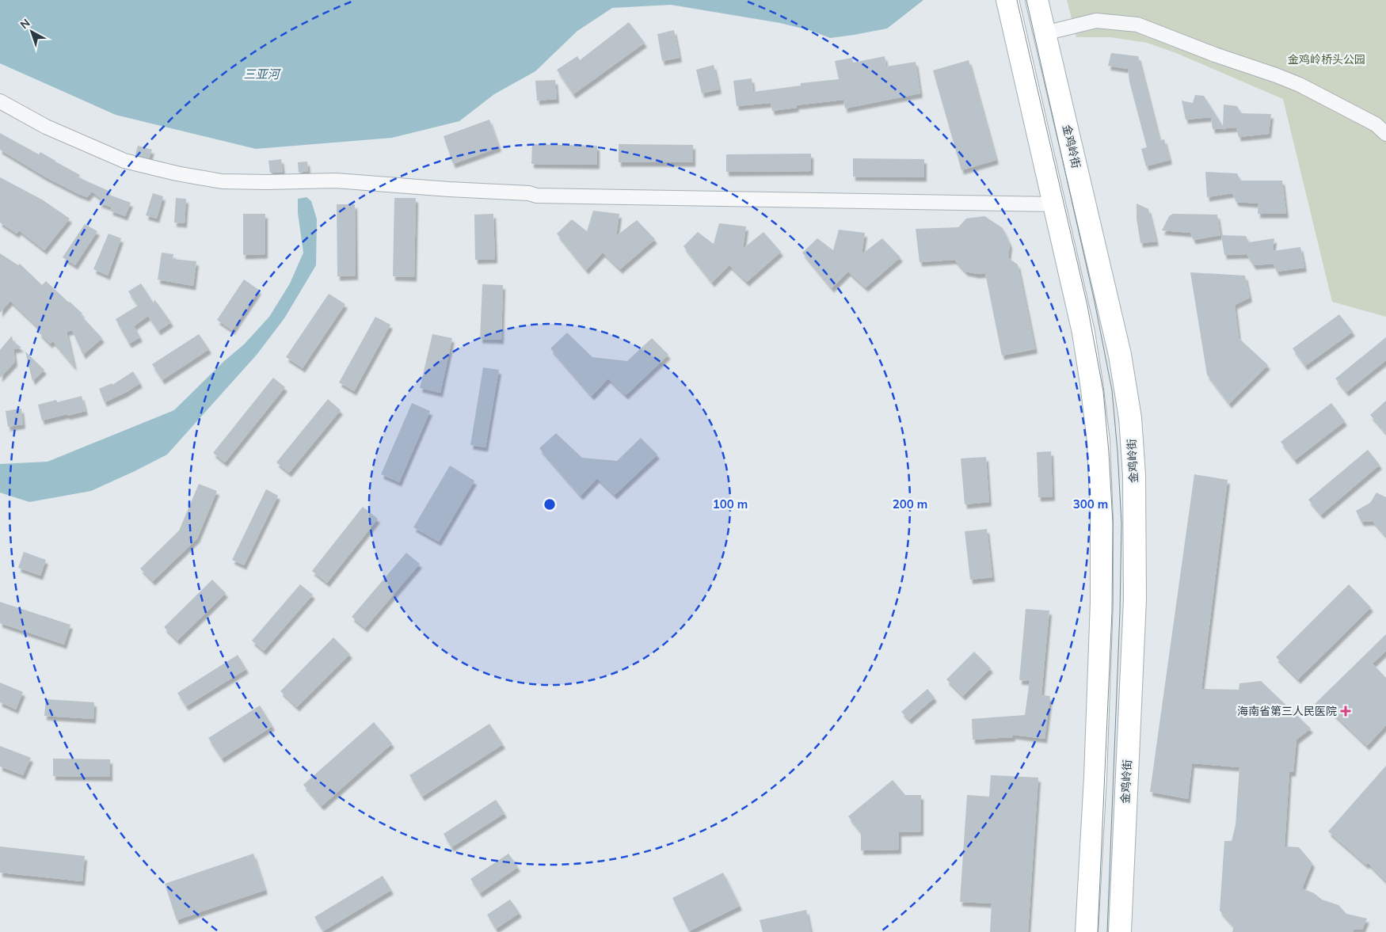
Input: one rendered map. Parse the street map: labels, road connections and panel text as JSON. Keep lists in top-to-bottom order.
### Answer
{
  "streets": {
    "main road": ["金鸡岭街"]
  },
  "water": ["三亚河"],
  "parks": ["金鸡岭桥头公园"],
  "places": {
    "health": ["海南省第三人民医院"]
  },
  "north": "top left",
  "rings": ["100 m", "200 m", "300 m"]
}
